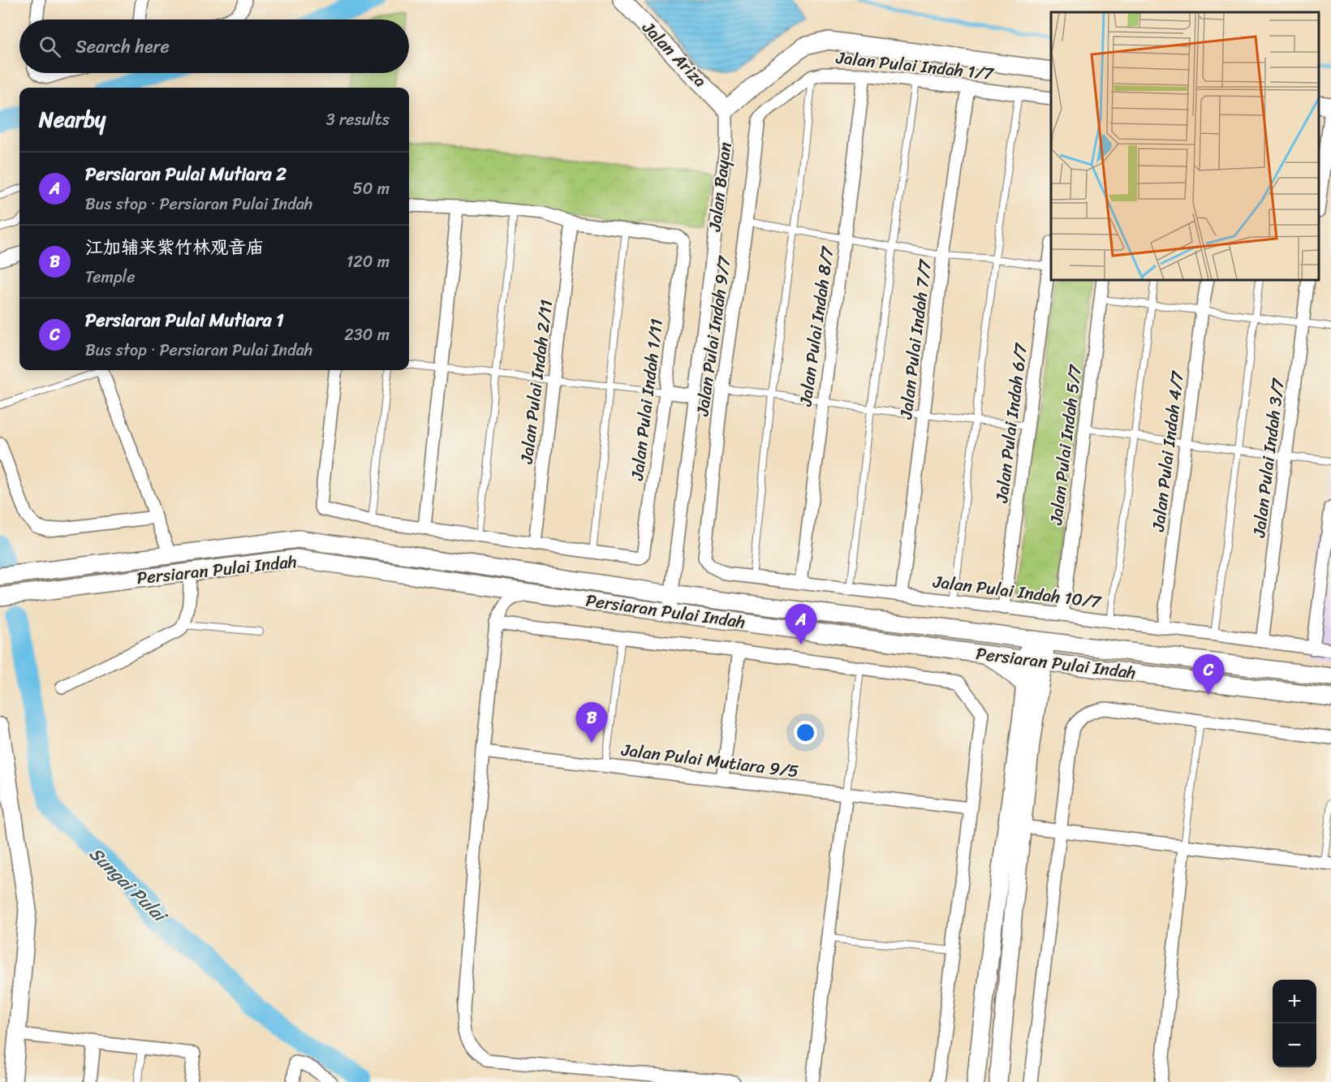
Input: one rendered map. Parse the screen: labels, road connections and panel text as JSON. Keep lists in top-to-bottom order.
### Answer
{
  "streets": {
    "main road": ["Jalan Ariza", "Persiaran Pulai Indah"],
    "street": [
      "Jalan Pulai Indah 1/7",
      "Jalan Bayan",
      "Jalan Pulai Indah 8/7",
      "Jalan Pulai Indah 9/7",
      "Jalan Pulai Indah 7/7",
      "Jalan Pulai Indah 2/11",
      "Jalan Pulai Indah 1/11",
      "Jalan Pulai Indah 6/7",
      "Jalan Pulai Indah 5/7",
      "Jalan Pulai Indah 4/7",
      "Jalan Pulai Indah 3/7",
      "Jalan Pulai Indah 10/7",
      "Jalan Pulai Mutiara 9/5"
    ]
  },
  "crossings": [
    ["Jalan Ariza", "Jalan Bayan"],
    ["Jalan Pulai Indah 1/7", "Jalan Pulai Indah 8/7"],
    ["Jalan Pulai Indah 1/7", "Jalan Pulai Indah 9/7"],
    ["Jalan Pulai Indah 1/7", "Jalan Pulai Indah 7/7"],
    ["Jalan Bayan", "Persiaran Pulai Indah"],
    ["Jalan Pulai Indah 8/7", "Jalan Pulai Indah 10/7"],
    ["Jalan Pulai Indah 9/7", "Jalan Pulai Indah 10/7"],
    ["Jalan Pulai Indah 7/7", "Jalan Pulai Indah 10/7"],
    ["Jalan Pulai Indah 6/7", "Jalan Pulai Indah 10/7"],
    ["Jalan Pulai Indah 5/7", "Jalan Pulai Indah 10/7"],
    ["Jalan Pulai Indah 4/7", "Jalan Pulai Indah 10/7"],
    ["Jalan Pulai Indah 3/7", "Jalan Pulai Indah 10/7"]
  ],
  "water": ["Sungai Pulai"],
  "page": {
    "search": "Search here",
    "heading": ["Nearby", "3 results"],
    "list": [
      {
        "mark": "A",
        "name": "Persiaran Pulai Mutiara 2",
        "note": "Bus stop · Persiaran Pulai Indah",
        "value": "50 m"
      },
      {
        "mark": "B",
        "name": "江加辅来紫竹林观音庙",
        "note": "Temple",
        "value": "120 m"
      },
      {
        "mark": "C",
        "name": "Persiaran Pulai Mutiara 1",
        "note": "Bus stop · Persiaran Pulai Indah",
        "value": "230 m"
      }
    ],
    "pins": ["A", "C", "B"],
    "map_buttons": ["+", "−"]
  }
}
